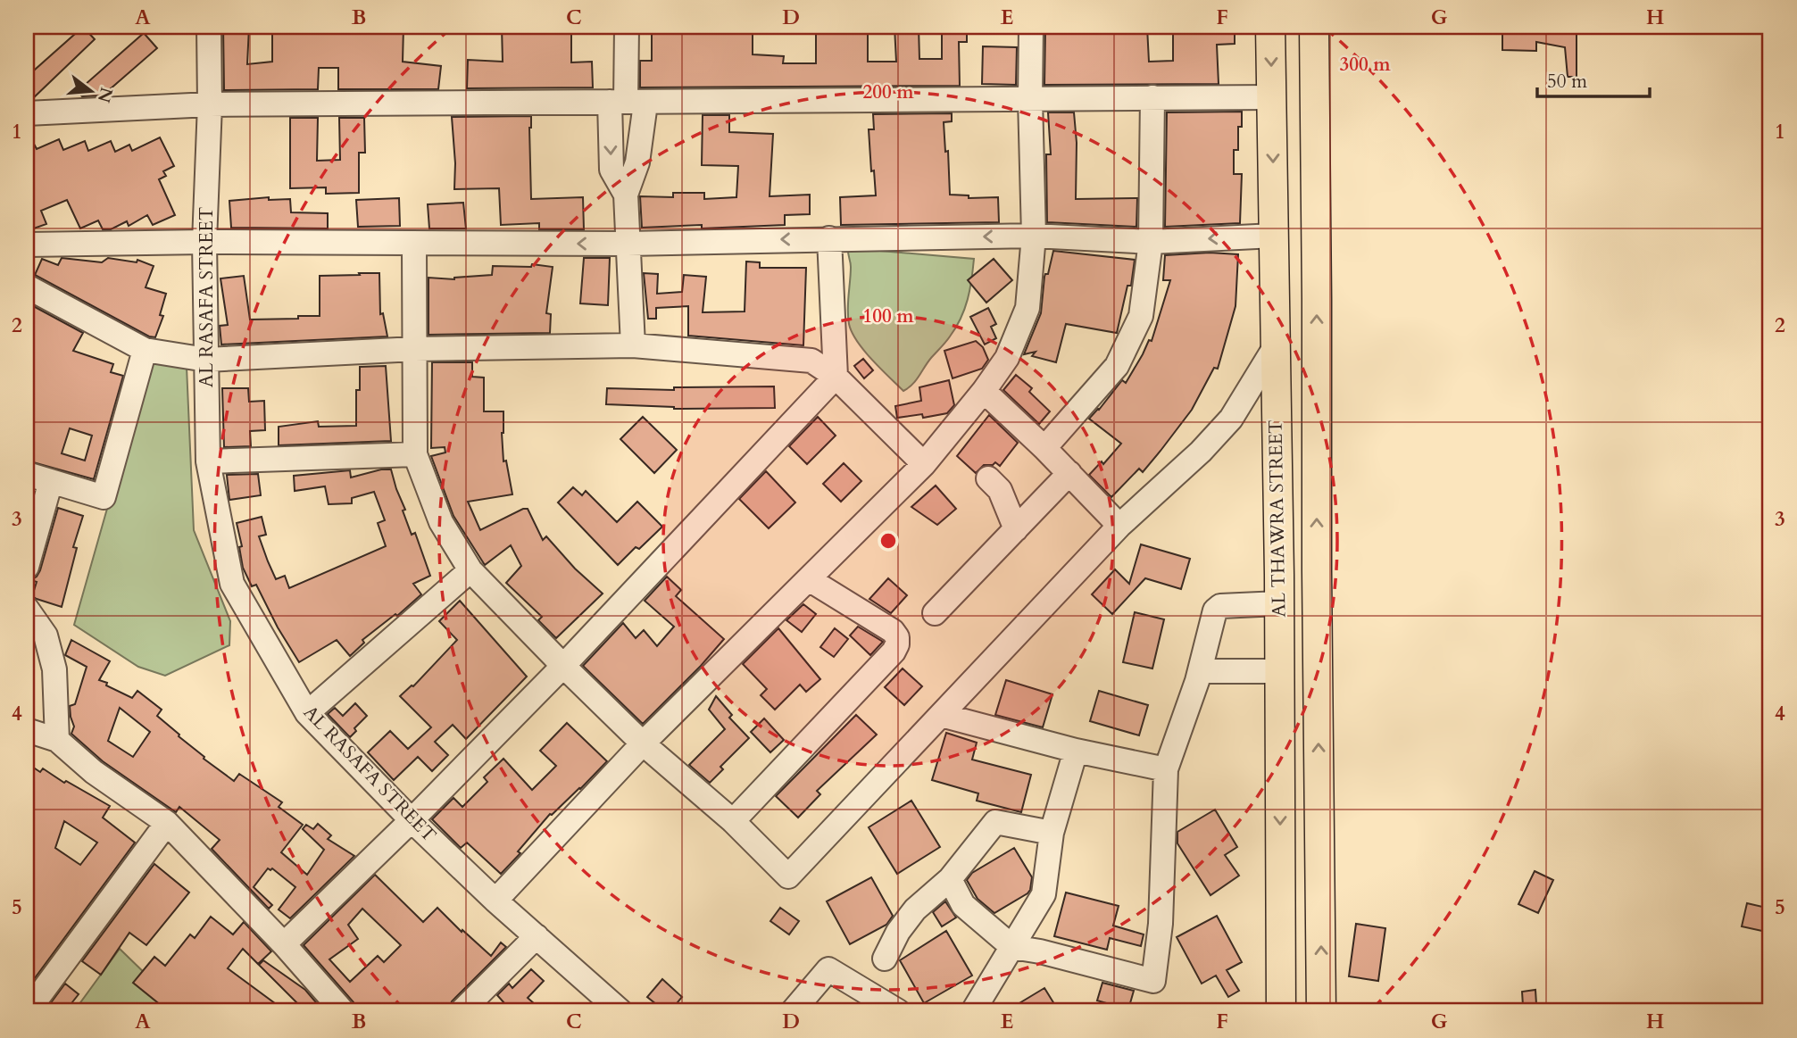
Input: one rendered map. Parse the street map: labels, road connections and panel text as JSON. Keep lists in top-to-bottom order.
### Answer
{
  "streets": {
    "main road": ["AL THAWRA STREET"],
    "street": ["AL RASAFA STREET"]
  },
  "scale_bar": "50 m",
  "north": "right",
  "grid": {
    "columns": [
      "A",
      "B",
      "C",
      "D",
      "E",
      "F",
      "G",
      "H"
    ],
    "rows": [
      "1",
      "2",
      "3",
      "4",
      "5"
    ]
  },
  "rings": ["300 m", "200 m", "100 m"]
}
